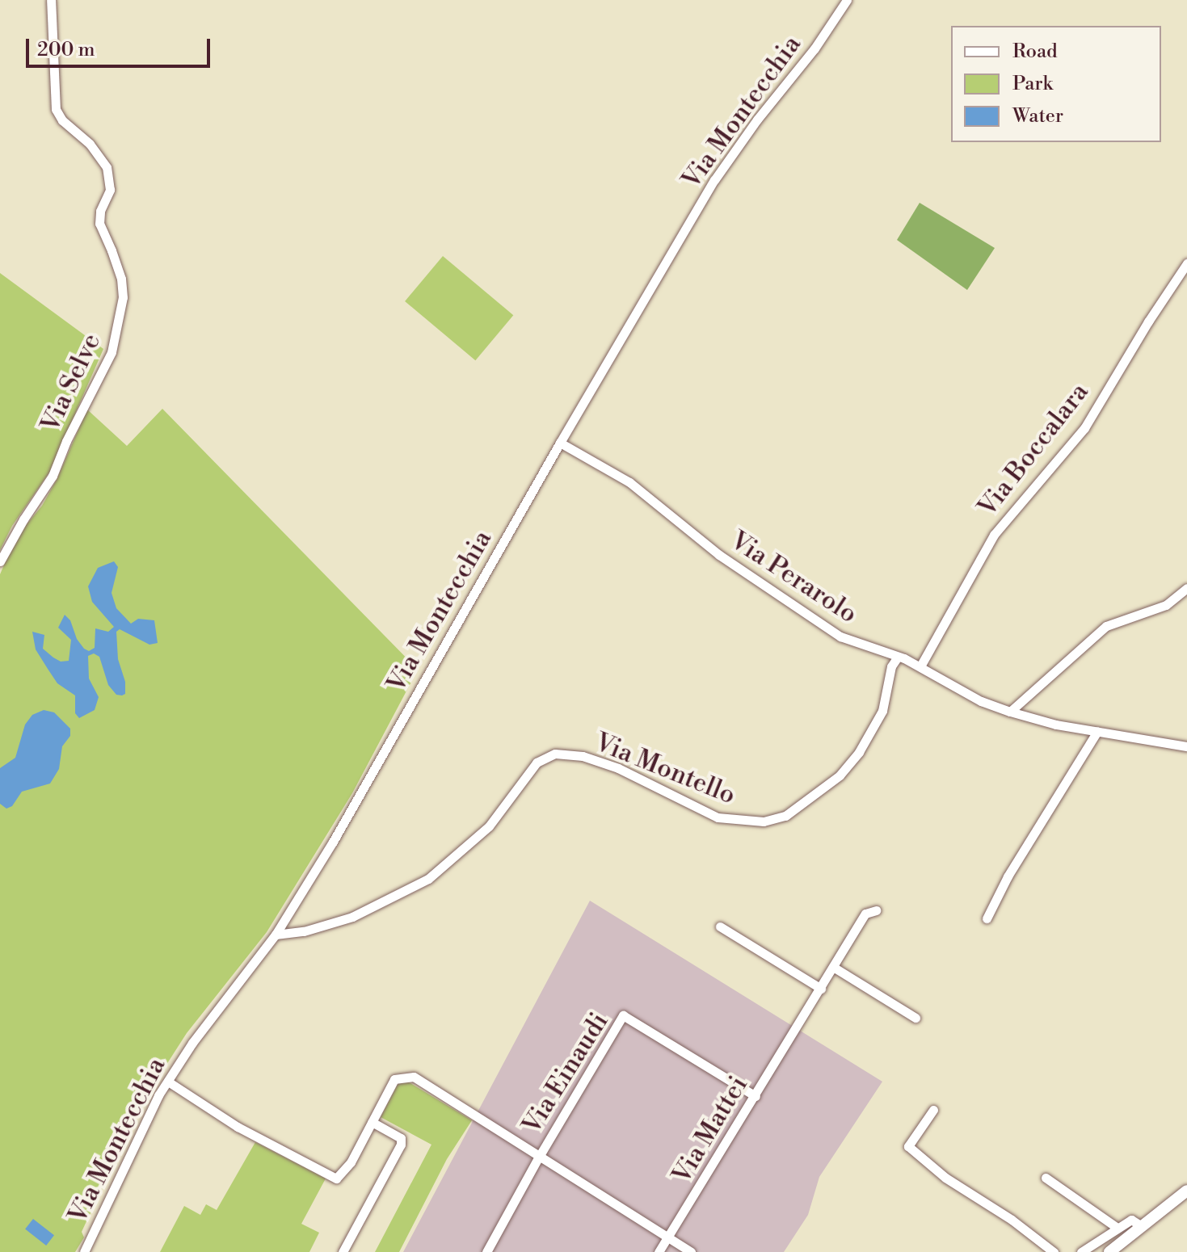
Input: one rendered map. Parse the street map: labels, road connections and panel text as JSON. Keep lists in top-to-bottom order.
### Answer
{
  "streets": {
    "street": [
      "Via Montecchia",
      "Via Selve",
      "Via Boccalara",
      "Via Perarolo",
      "Via Montello",
      "Via Einaudi",
      "Via Mattei"
    ]
  },
  "crossings": [
    ["Via Montecchia", "Via Perarolo"],
    ["Via Montecchia", "Via Montello"],
    ["Via Boccalara", "Via Perarolo"],
    ["Via Perarolo", "Via Montello"],
    ["Via Einaudi", "Via Mattei"]
  ],
  "legend": ["Road", "Park", "Water"],
  "scale_bar": "200 m"
}
